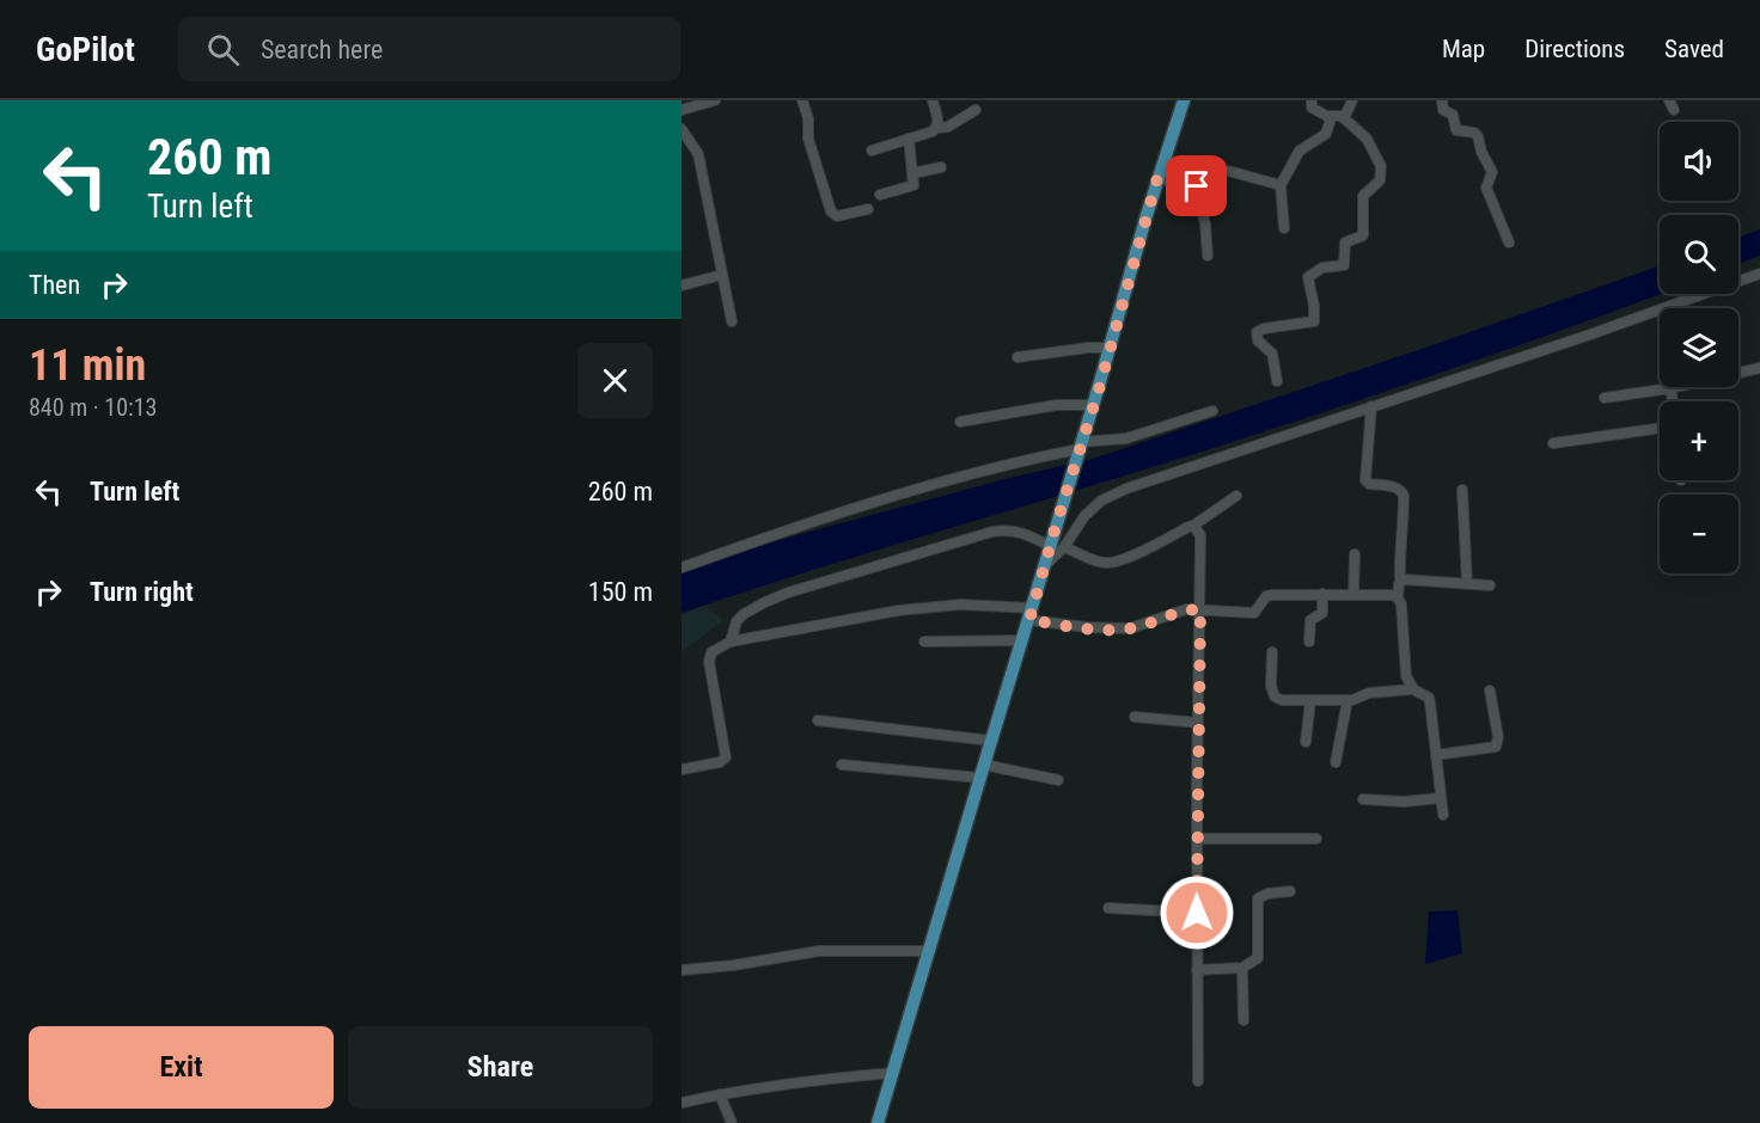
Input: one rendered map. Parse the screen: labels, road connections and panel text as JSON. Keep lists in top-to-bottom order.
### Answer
{
  "page": {
    "header": "GoPilot",
    "search": "Search here",
    "nav": ["Map", "Directions", "Saved"],
    "turn": ["260 m", "Turn left"],
    "map_buttons": ["+", "−"],
    "then": "Then",
    "heading": ["11 min", "840 m · 10:13"],
    "list": [
      {
        "name": "Turn left",
        "value": "260 m"
      },
      {
        "name": "Turn right",
        "value": "150 m"
      }
    ],
    "buttons": ["Exit", "Share"]
  }
}
